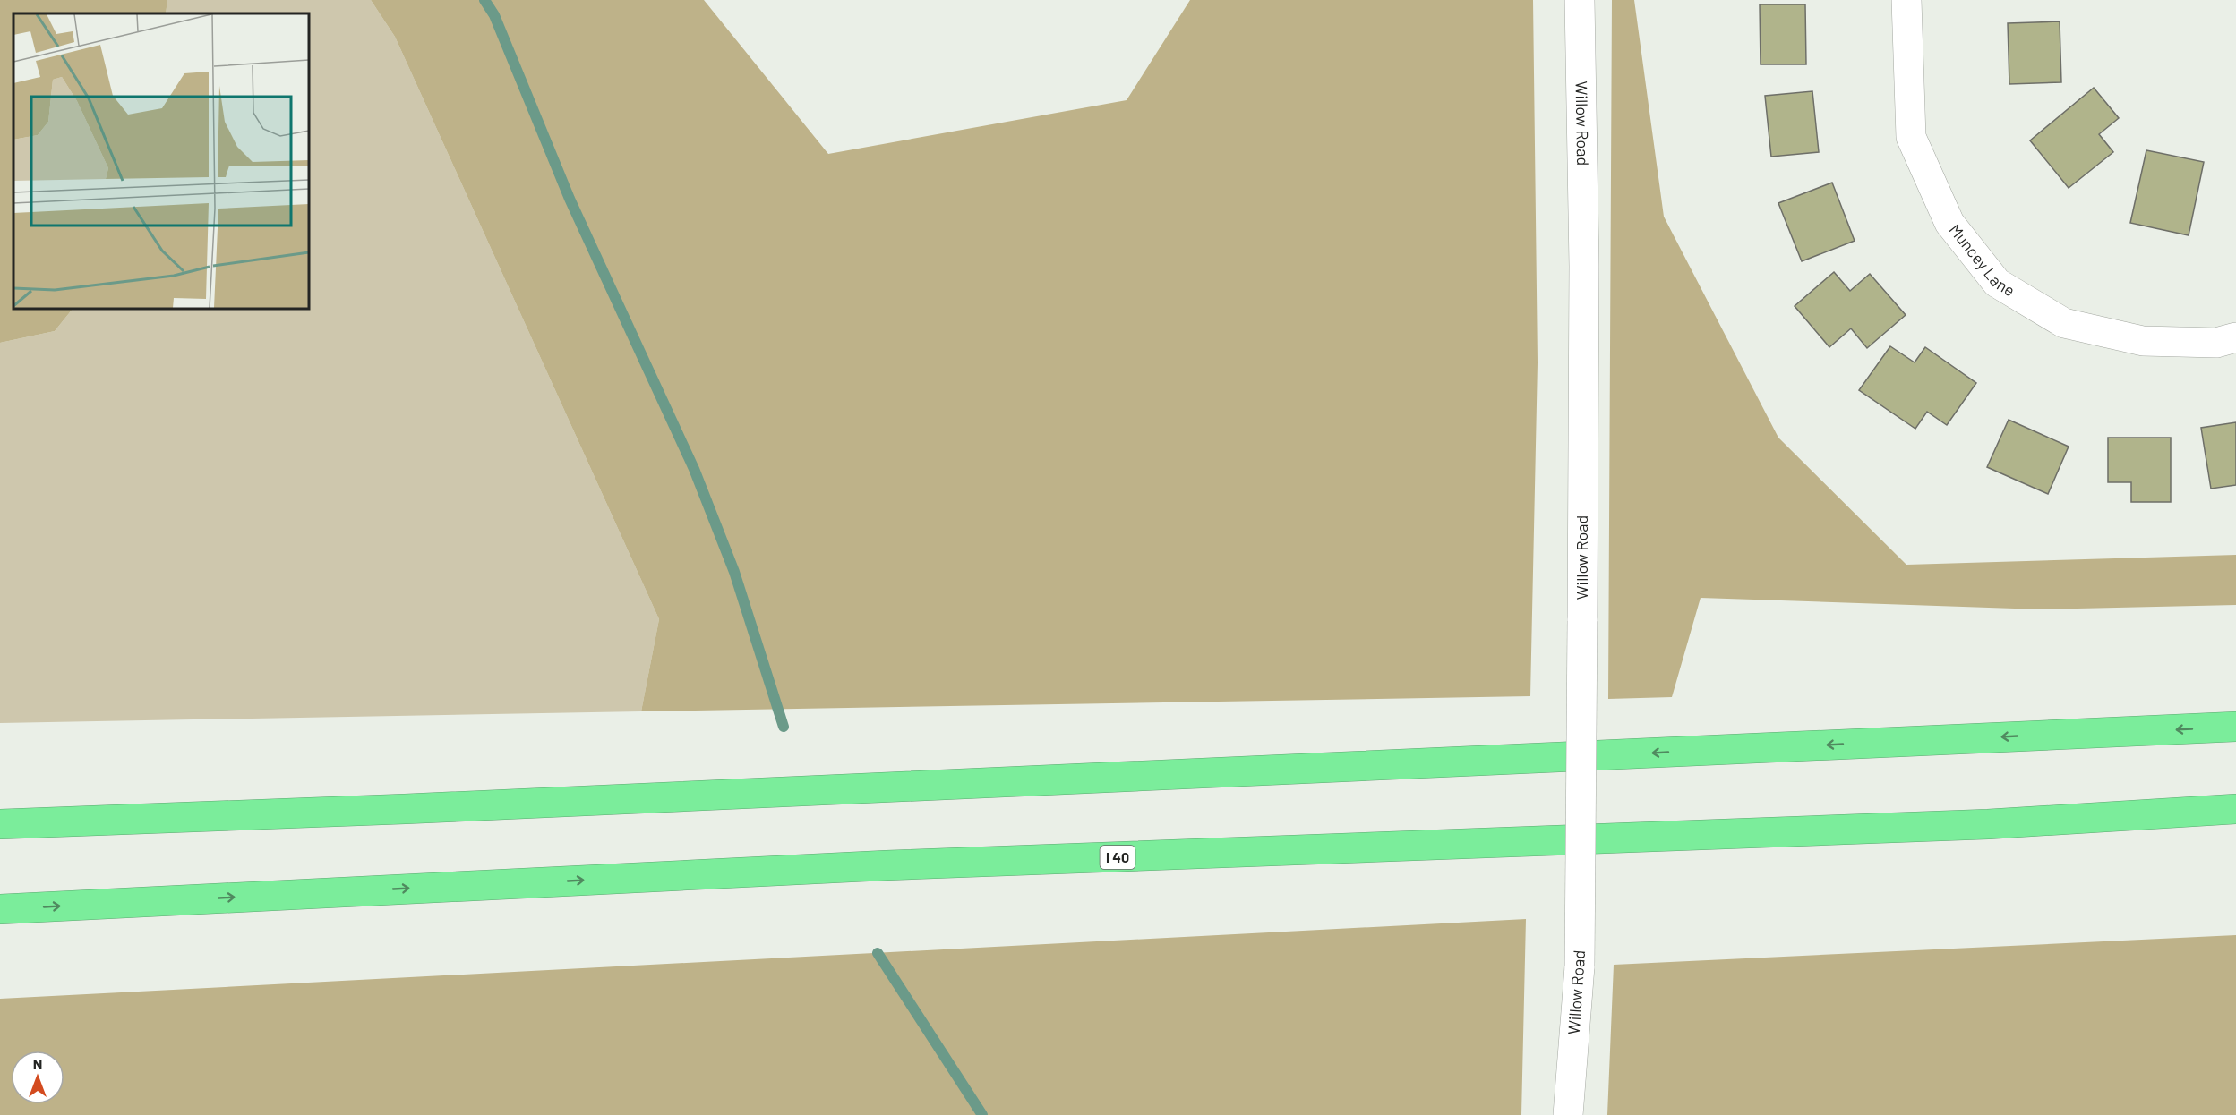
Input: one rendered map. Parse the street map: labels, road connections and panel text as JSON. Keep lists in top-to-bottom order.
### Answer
{
  "streets": {
    "highway": ["I 40"],
    "street": ["Willow Road", "Muncey Lane"]
  },
  "north": "top"
}
